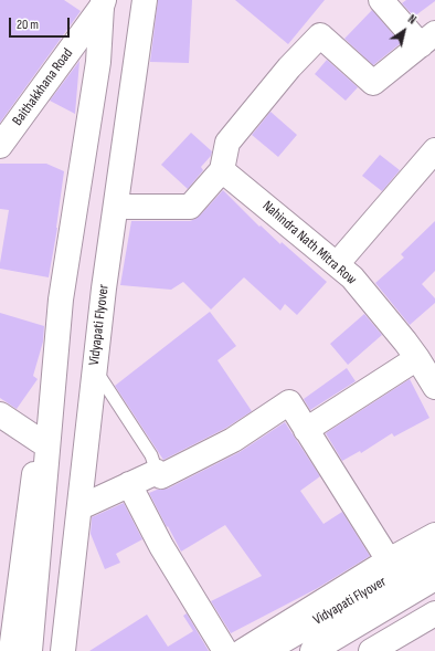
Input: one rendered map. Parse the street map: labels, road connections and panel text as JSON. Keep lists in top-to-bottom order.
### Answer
{
  "streets": {
    "street": ["Baithakkhana Road", "Nahindra Nath Mitra Row", "Vidyapati Flyover"]
  },
  "scale_bar": "20 m",
  "north": "top right"
}
